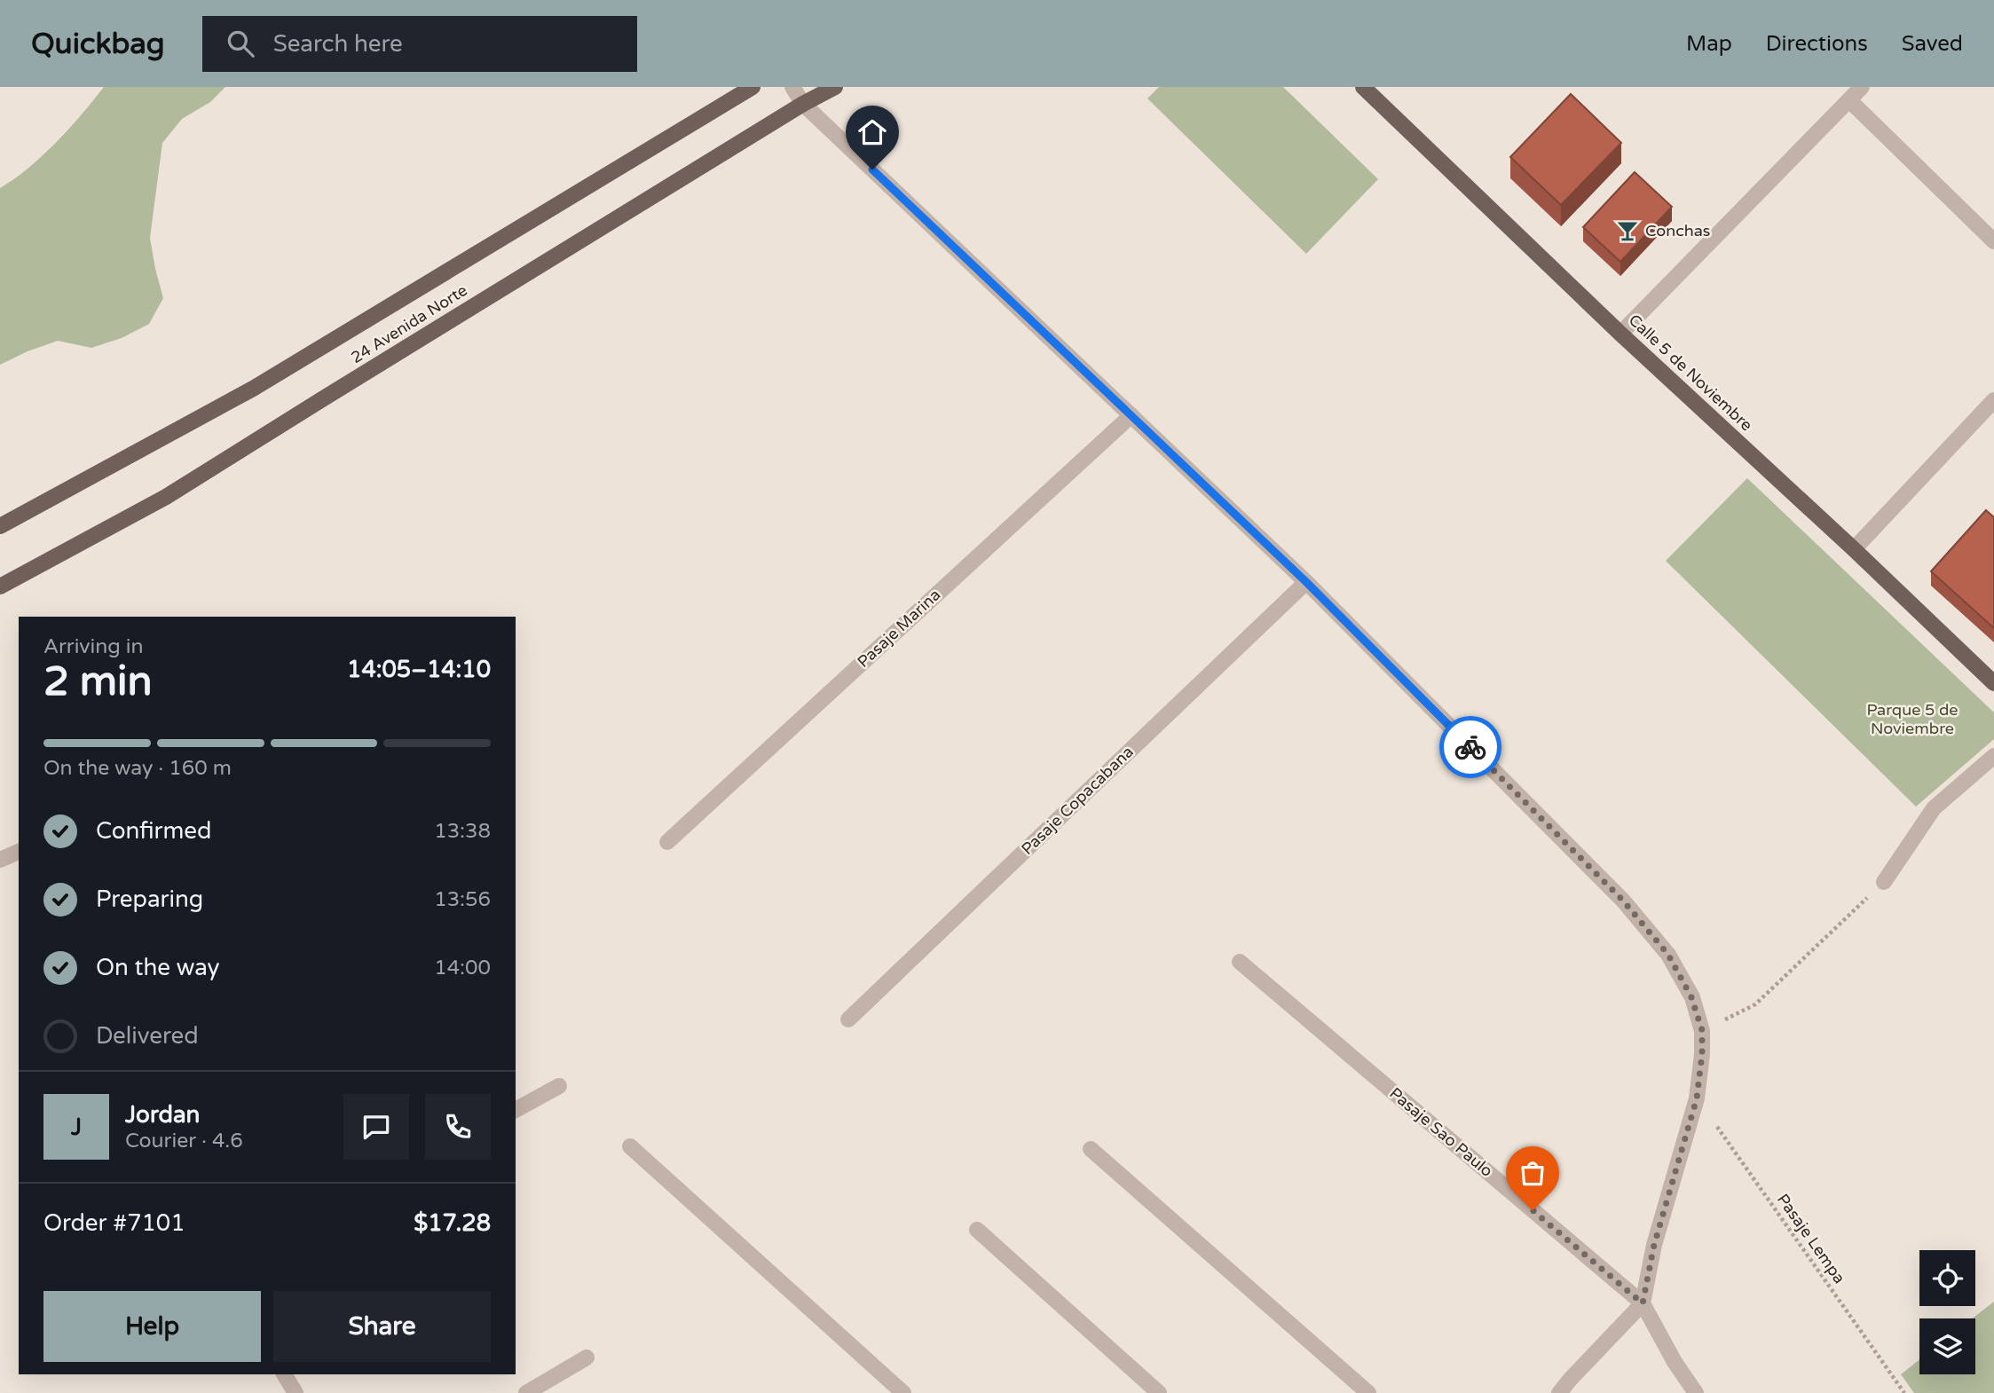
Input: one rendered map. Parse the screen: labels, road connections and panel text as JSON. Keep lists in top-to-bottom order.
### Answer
{
  "streets": {
    "main road": ["24 Avenida Norte", "Calle 5 de Noviembre"],
    "street": ["Pasaje Marina", "Pasaje Copacabana", "Pasaje Sao Paulo"],
    "path": ["Pasaje Lempa"]
  },
  "parks": ["Parque 5 de Noviembre"],
  "places": {
    "bar": ["Conchas"]
  },
  "page": {
    "header": "Quickbag",
    "search": "Search here",
    "nav": ["Map", "Directions", "Saved"],
    "heading": ["2 min", "Arriving in", "14:05–14:10"],
    "panel": [
      "Jordan",
      "Courier · 4.6",
      "Order #7101",
      "$17.28"
    ],
    "bar": "On the way · 160 m",
    "list": [
      ["Confirmed", "13:38"],
      ["Preparing", "13:56"],
      ["On the way", "14:00"],
      "Delivered"
    ],
    "round": "J",
    "buttons": ["Help", "Share"]
  }
}
